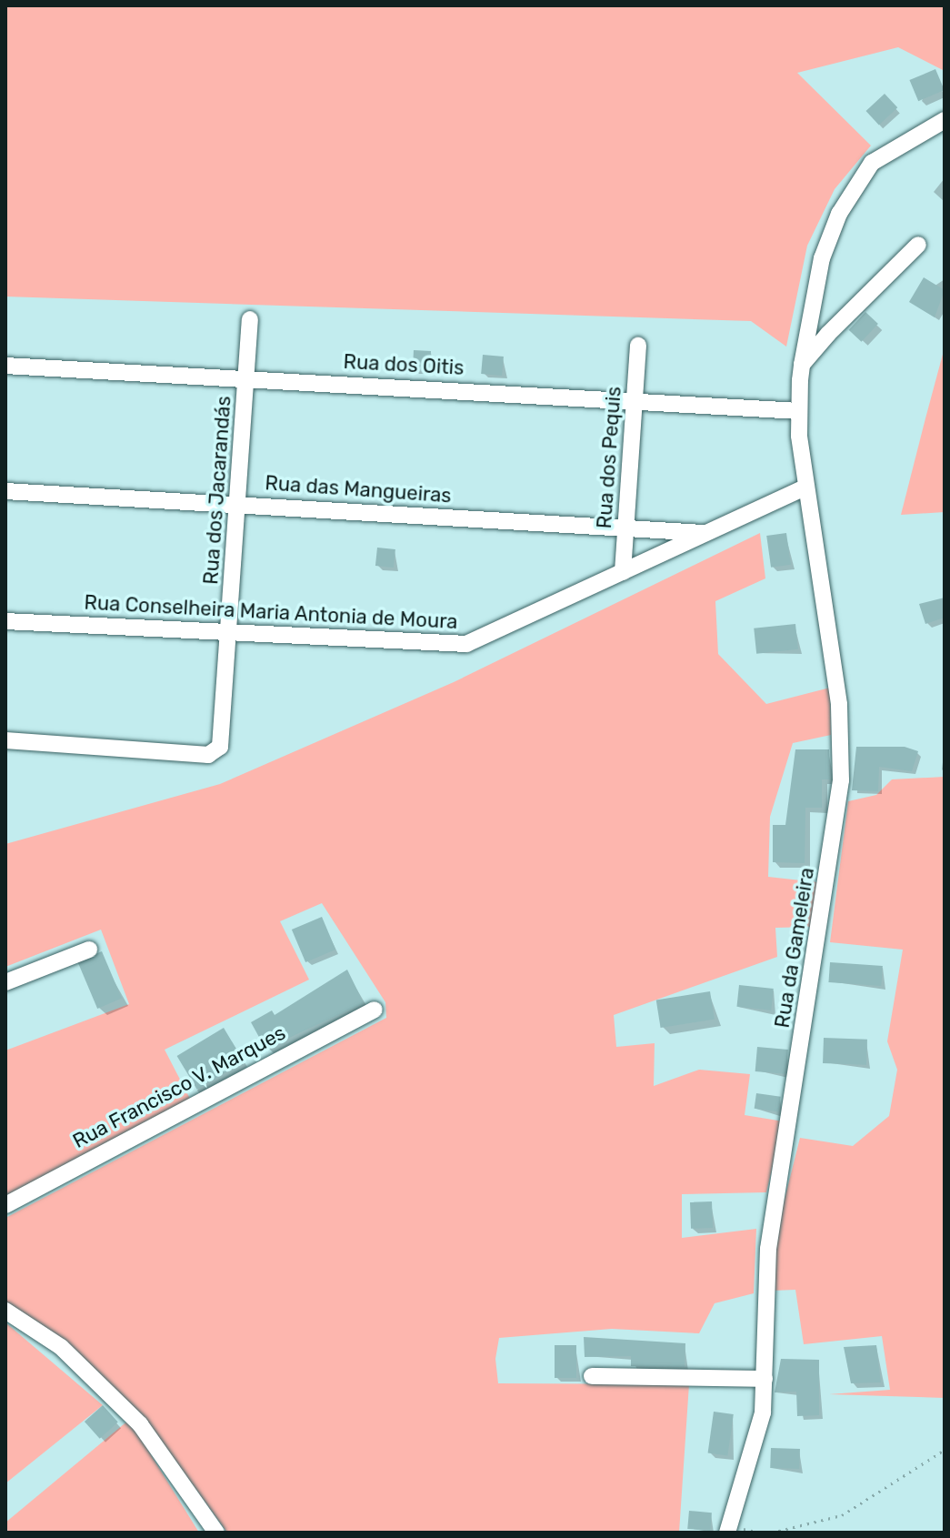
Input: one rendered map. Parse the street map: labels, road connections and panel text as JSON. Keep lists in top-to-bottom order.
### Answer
{
  "streets": {
    "street": [
      "Rua dos Oitis",
      "Rua dos Pequis",
      "Rua das Mangueiras",
      "Rua dos Jacarandás",
      "Rua Conselheira Maria Antonia de Moura",
      "Rua da Gameleira",
      "Rua Francisco V. Marques"
    ]
  },
  "crossings": [
    ["Rua dos Oitis", "Rua dos Pequis"],
    ["Rua dos Oitis", "Rua dos Jacarandás"],
    ["Rua dos Oitis", "Rua da Gameleira"],
    ["Rua dos Pequis", "Rua das Mangueiras"],
    ["Rua dos Pequis", "Rua Conselheira Maria Antonia de Moura"],
    ["Rua das Mangueiras", "Rua dos Jacarandás"],
    ["Rua das Mangueiras", "Rua Conselheira Maria Antonia de Moura"],
    ["Rua dos Jacarandás", "Rua Conselheira Maria Antonia de Moura"],
    ["Rua Conselheira Maria Antonia de Moura", "Rua da Gameleira"]
  ]
}
